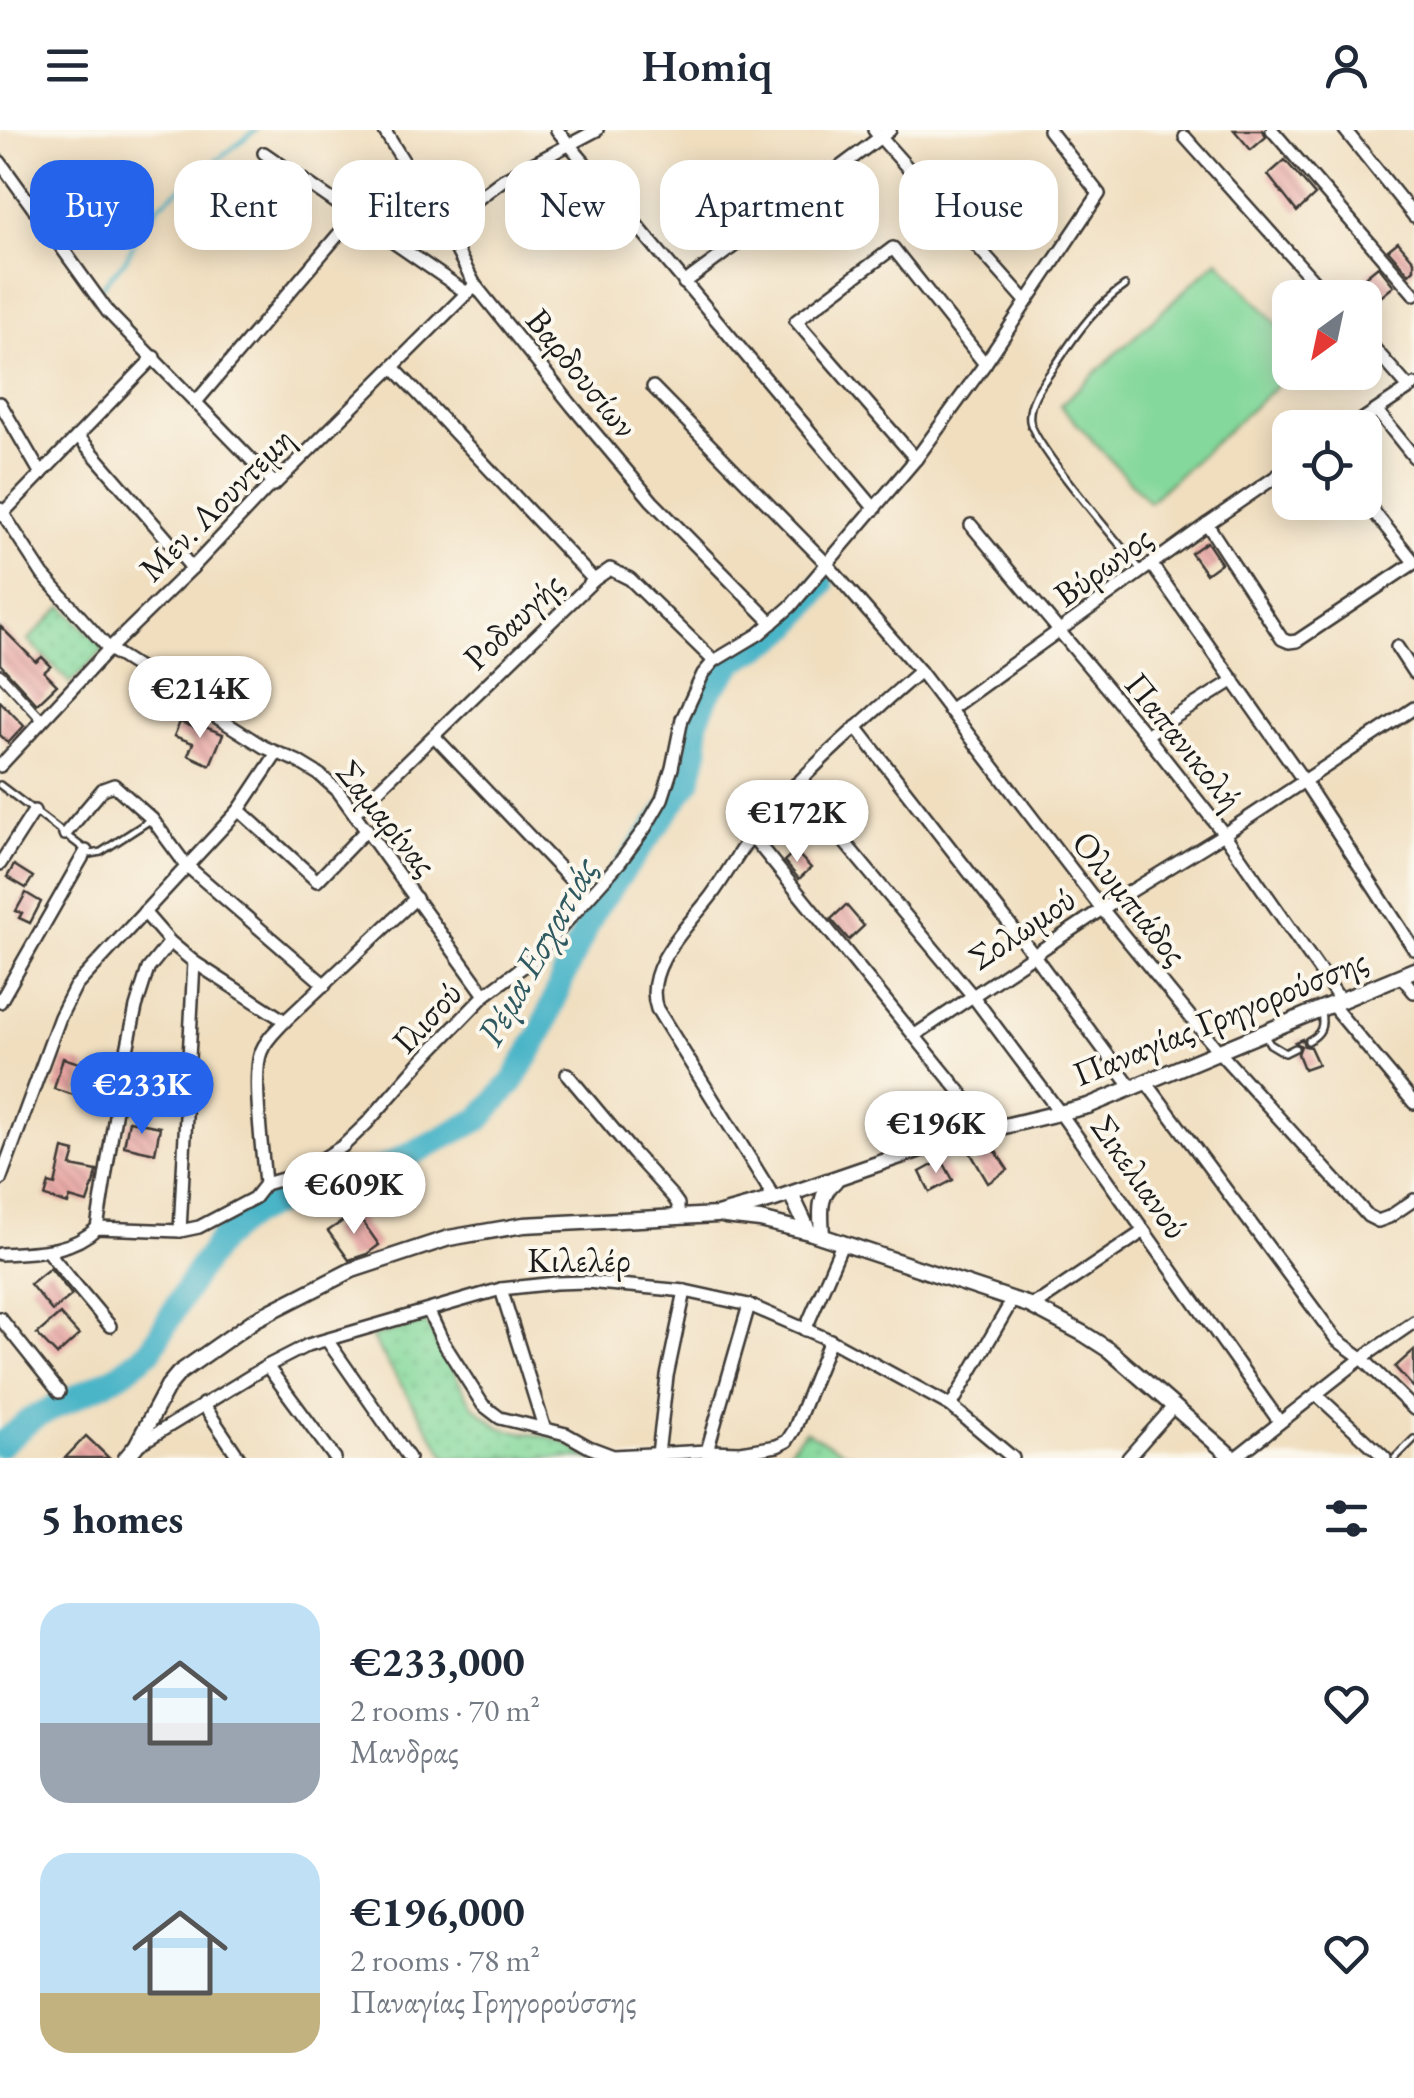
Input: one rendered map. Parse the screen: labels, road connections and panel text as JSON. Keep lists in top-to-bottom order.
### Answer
{
  "streets": {
    "street": [
      "Βαρδουσίων",
      "Μεν. Λουντεμη",
      "Βύρωνος",
      "Ροδαυγής",
      "Παπανικολή",
      "Σαμαρίνας",
      "Ολυμπιάδος",
      "Σολωμού",
      "Ιλισού",
      "Παναγίας Γρηγορούσσης",
      "Σικελιανού",
      "Κιλελέρ"
    ]
  },
  "crossings": [
    ["Βαρδουσίων", "Μεν. Λουντεμη"],
    ["Βαρδουσίων", "Ιλισού"],
    ["Μεν. Λουντεμη", "Σαμαρίνας"],
    ["Βύρωνος", "Παπανικολή"],
    ["Βύρωνος", "Ολυμπιάδος"],
    ["Ροδαυγής", "Σαμαρίνας"],
    ["Ροδαυγής", "Ιλισού"],
    ["Παπανικολή", "Σολωμού"],
    ["Παπανικολή", "Παναγίας Γρηγορούσσης"],
    ["Σαμαρίνας", "Ιλισού"],
    ["Ολυμπιάδος", "Σολωμού"],
    ["Ολυμπιάδος", "Ιλισού"],
    ["Ολυμπιάδος", "Παναγίας Γρηγορούσσης"],
    ["Σολωμού", "Σικελιανού"],
    ["Παναγίας Γρηγορούσσης", "Σικελιανού"],
    ["Παναγίας Γρηγορούσσης", "Κιλελέρ"]
  ],
  "water": ["Ρέμα Εσχατιάς"],
  "north": "bottom left",
  "page": {
    "header": "Homiq",
    "chip": [
      "Buy",
      "Rent",
      "Filters",
      "New",
      "Apartment",
      "House"
    ],
    "price": [
      "€214K",
      "€172K",
      "€233K",
      "€196K",
      "€609K"
    ],
    "heading": "5 homes",
    "list": [
      {
        "name": "€233,000",
        "note": "2 rooms · 70 m² · Μανδρας"
      },
      {
        "name": "€196,000",
        "note": "2 rooms · 78 m² · Παναγίας Γρηγορούσσης"
      }
    ]
  }
}
